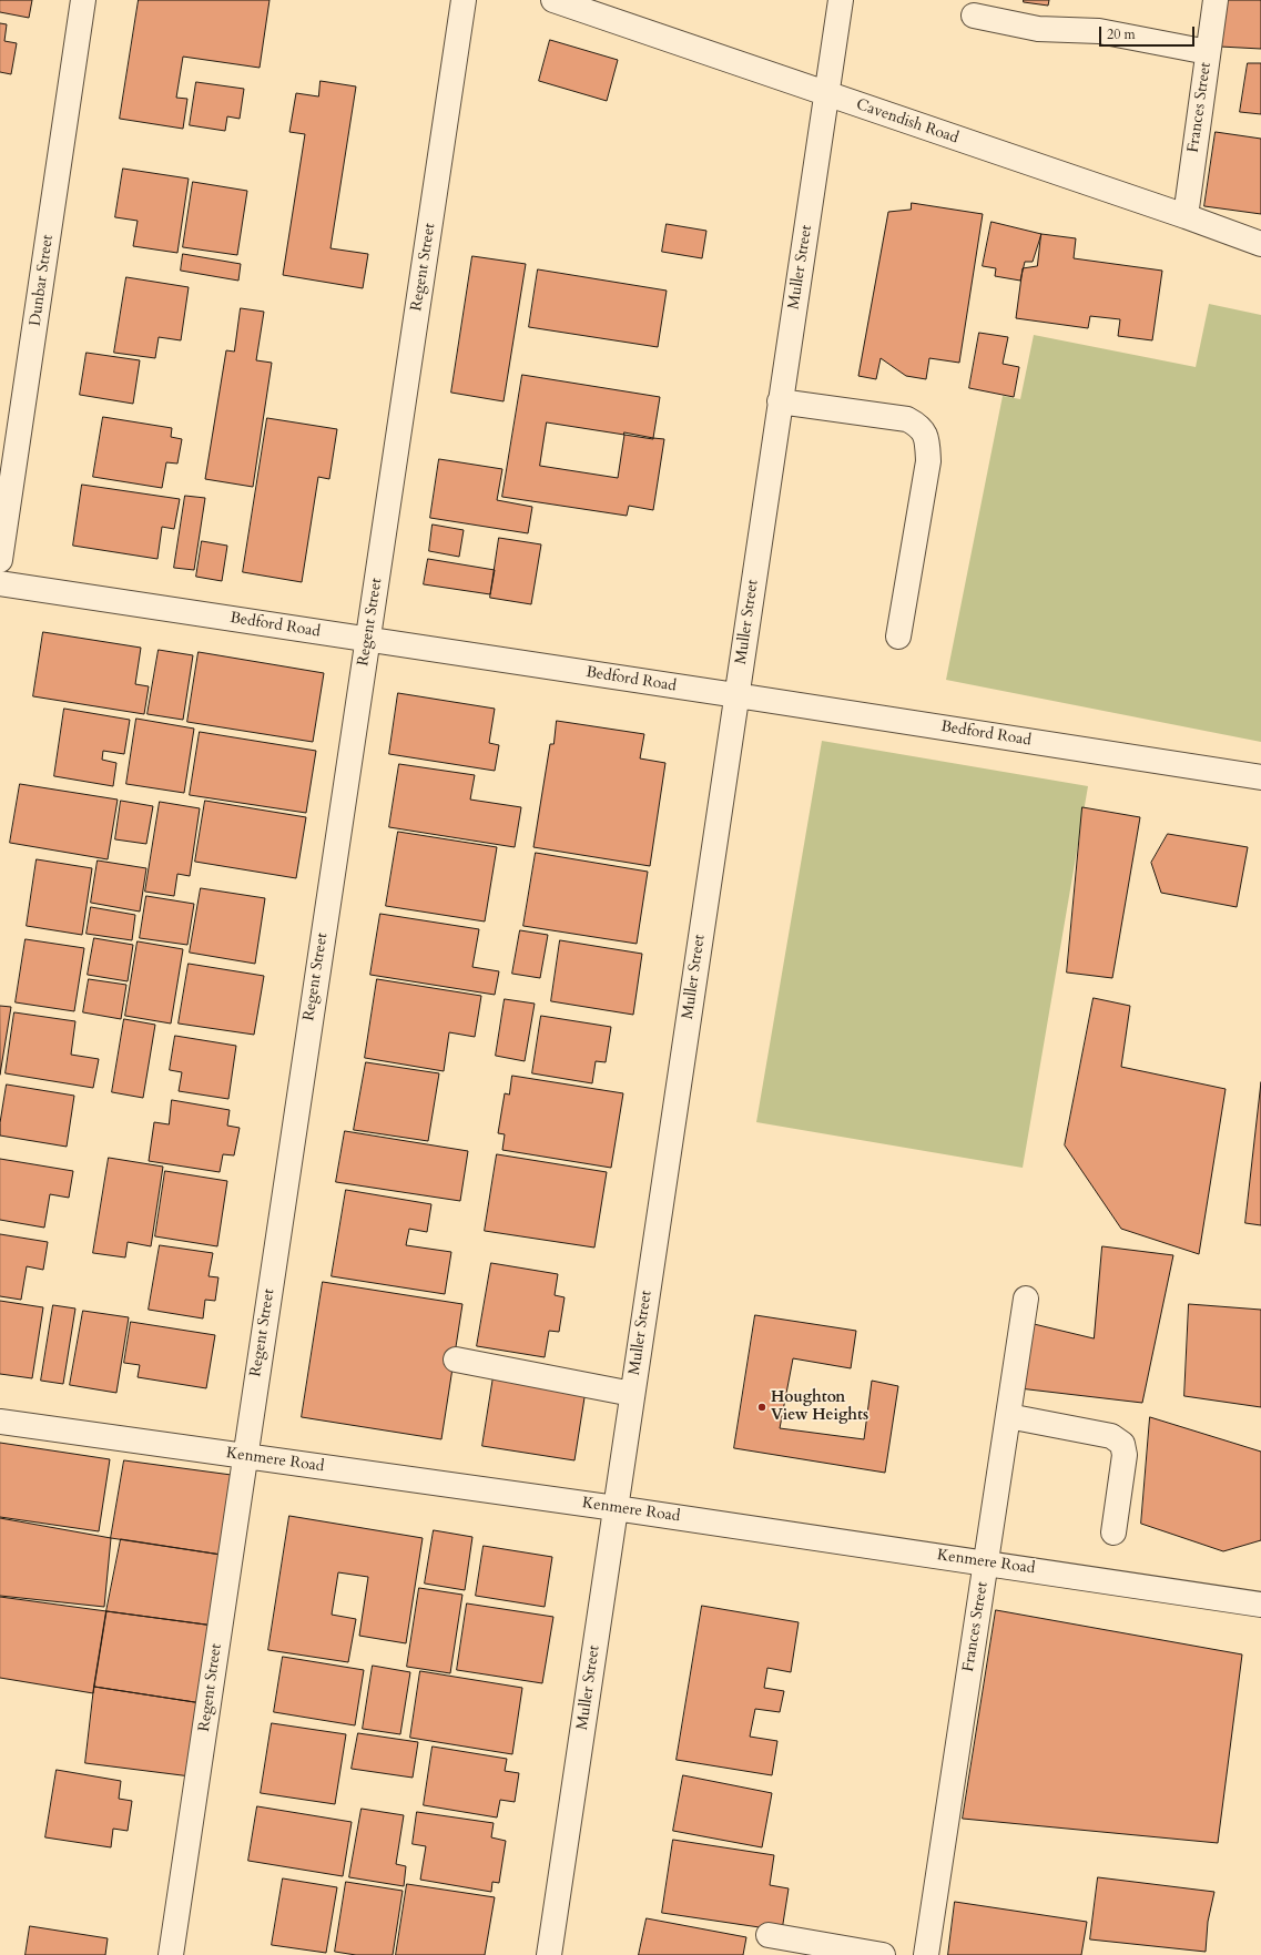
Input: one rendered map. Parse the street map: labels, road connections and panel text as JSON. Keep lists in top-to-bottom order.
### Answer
{
  "streets": {
    "street": [
      "Frances Street",
      "Cavendish Road",
      "Regent Street",
      "Muller Street",
      "Dunbar Street",
      "Bedford Road",
      "Kenmere Road"
    ]
  },
  "crossings": [
    ["Frances Street", "Cavendish Road"],
    ["Frances Street", "Kenmere Road"],
    ["Cavendish Road", "Muller Street"],
    ["Regent Street", "Bedford Road"],
    ["Regent Street", "Kenmere Road"],
    ["Muller Street", "Bedford Road"],
    ["Muller Street", "Kenmere Road"]
  ],
  "places": ["Houghton View Heights"],
  "scale_bar": "20 m"
}
